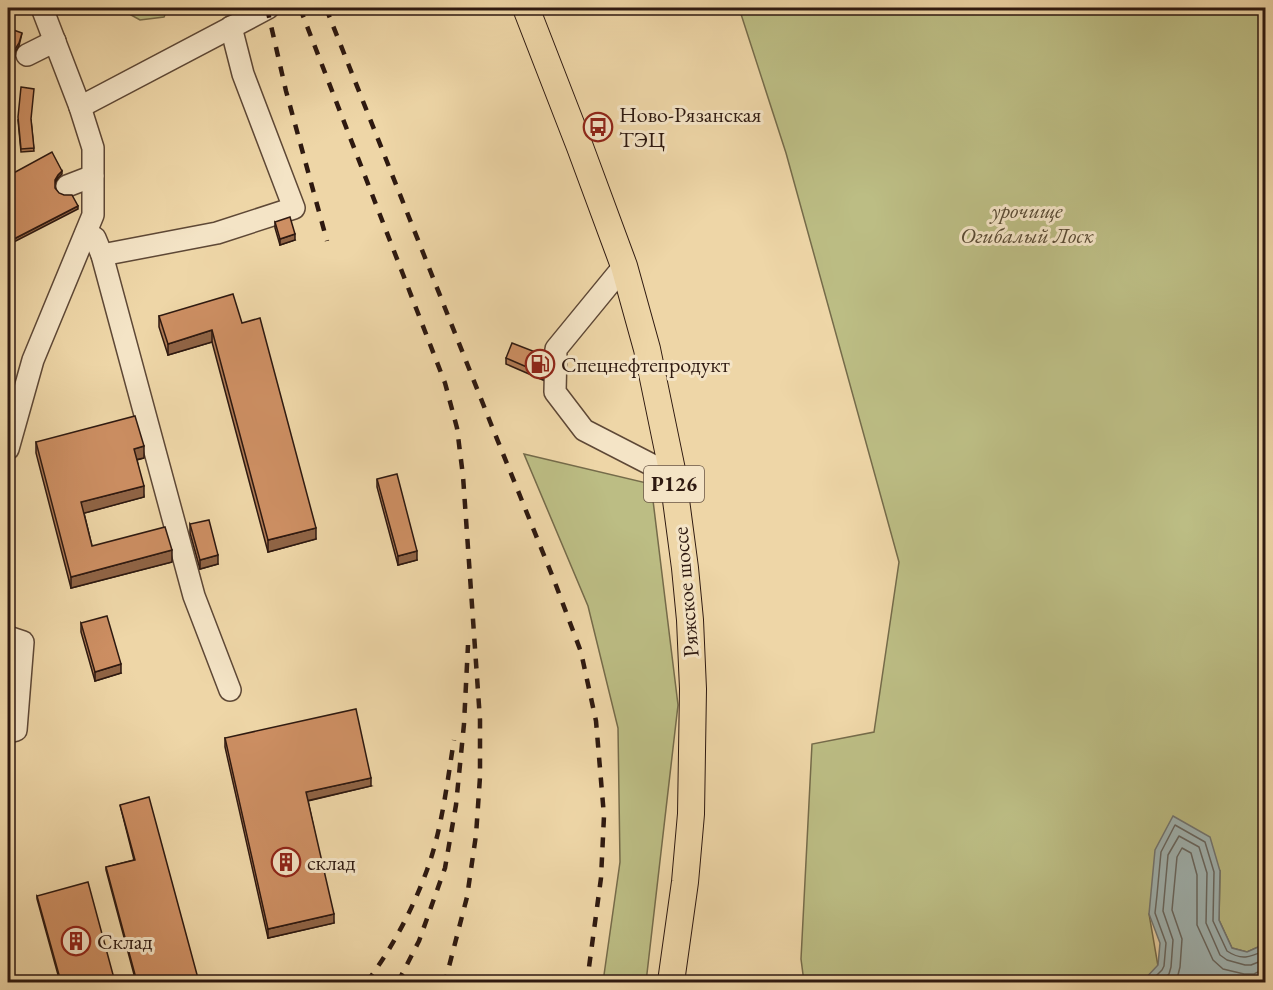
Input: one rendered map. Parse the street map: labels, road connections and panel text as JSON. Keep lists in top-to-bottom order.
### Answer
{
  "streets": {
    "main road": ["Р126", "Ряжское шоссе"]
  },
  "parks": ["урочище Огибалый Лоск"],
  "places": {
    "bus stop": ["Ново-Рязанская ТЭЦ"],
    "fuel station": ["Спецнефтепродукт"],
    "building": ["склад", "Склад"]
  }
}
